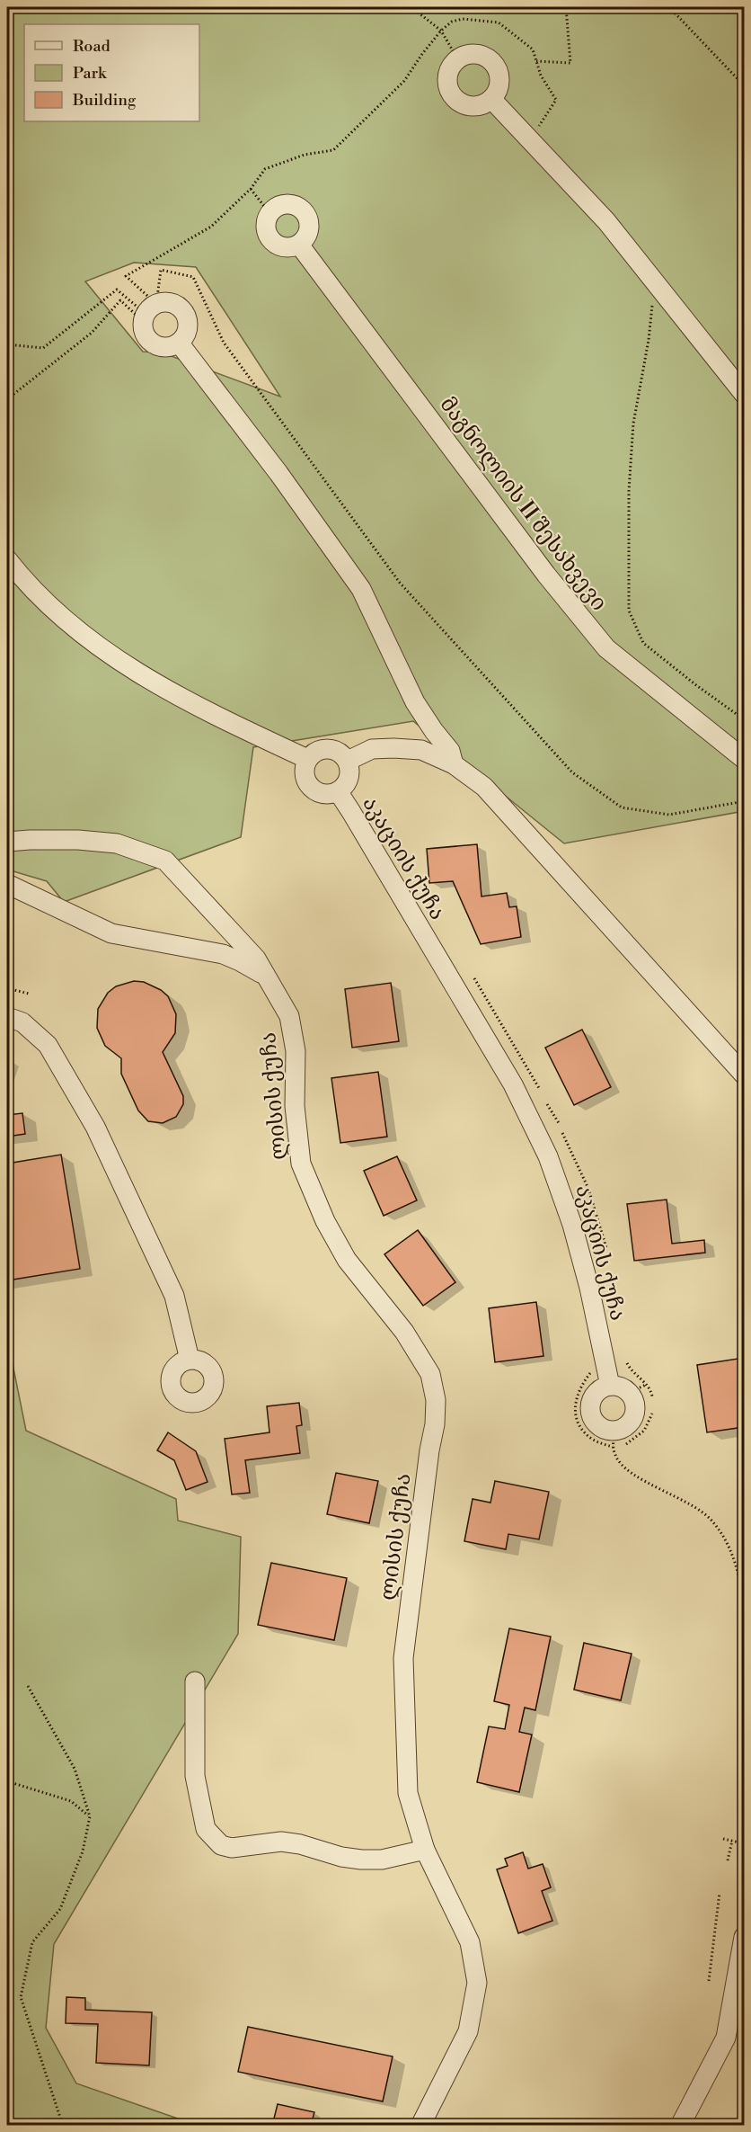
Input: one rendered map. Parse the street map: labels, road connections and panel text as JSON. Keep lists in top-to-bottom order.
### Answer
{
  "streets": {
    "street": ["მაგნოლიის II შესახვევი", "აკაციის ქუჩა", "ლისის ქუჩა"]
  },
  "legend": ["Road", "Park", "Building"]
}
